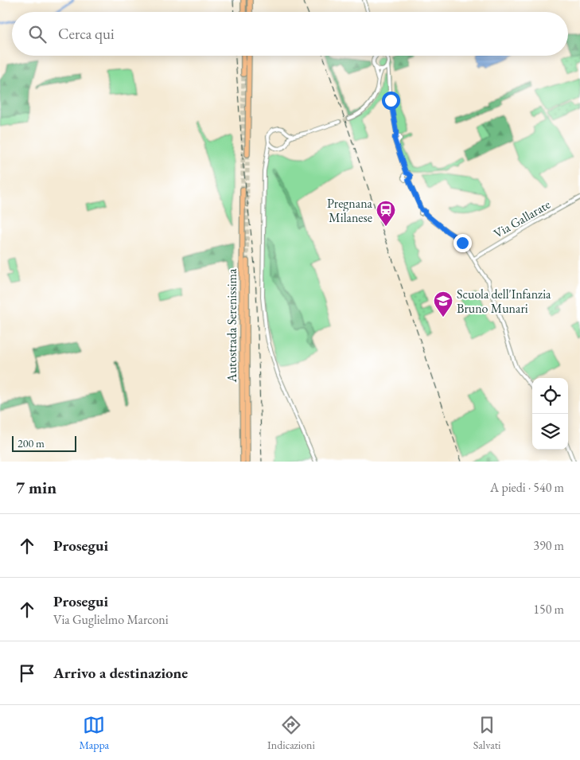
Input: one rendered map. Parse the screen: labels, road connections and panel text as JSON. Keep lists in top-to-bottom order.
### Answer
{
  "streets": {
    "highway": ["Autostrada Serenissima"],
    "street": ["Via Gallarate"]
  },
  "places": {
    "station": ["Pregnana Milanese"],
    "school or university": ["Scuola dell'Infanzia Bruno Munari"]
  },
  "scale_bar": "200 m",
  "page": {
    "search": "Cerca qui",
    "scale": "200 m",
    "heading": ["7 min", "A piedi · 540 m"],
    "list": [
      ["Prosegui", "390 m"],
      ["Prosegui", "Via Guglielmo Marconi", "150 m"],
      "Arrivo a destinazione"
    ],
    "nav": ["Mappa", "Indicazioni", "Salvati"]
  }
}
